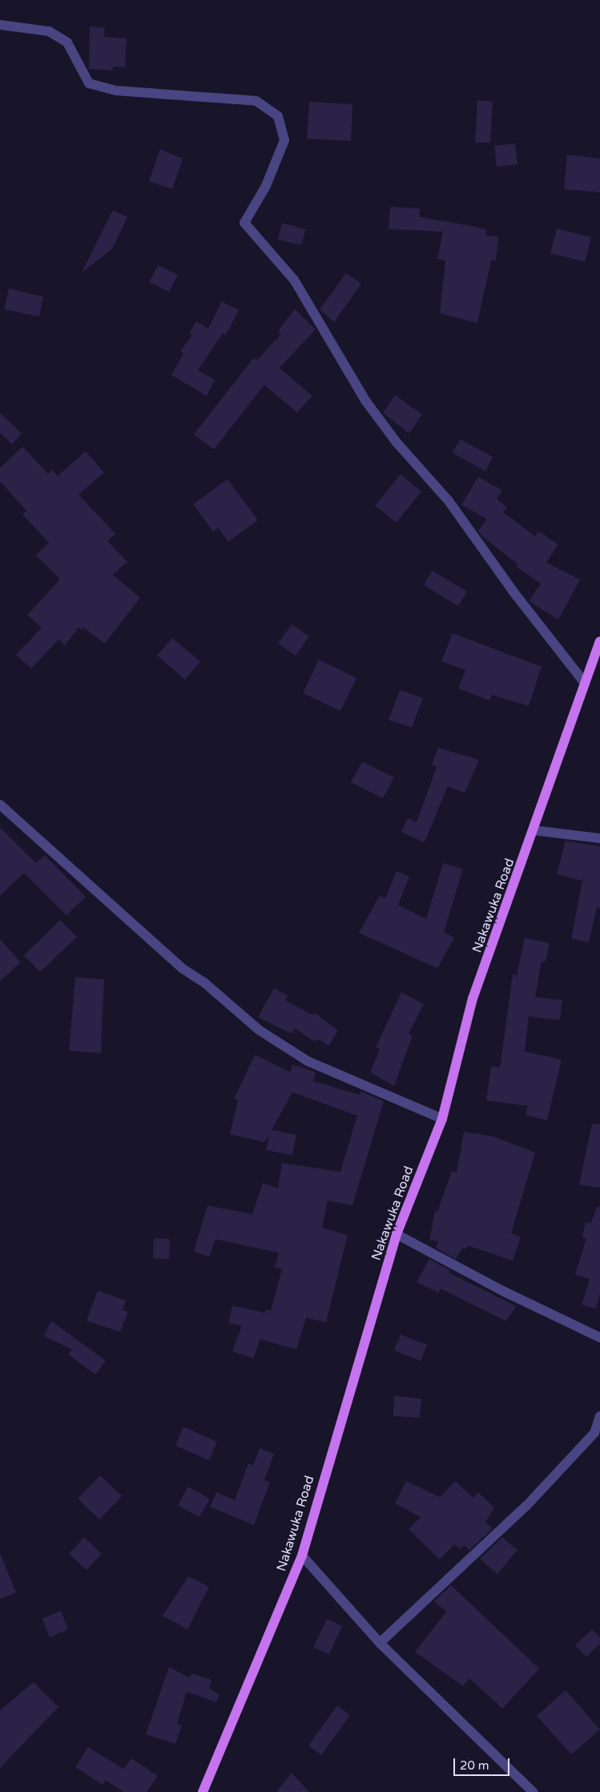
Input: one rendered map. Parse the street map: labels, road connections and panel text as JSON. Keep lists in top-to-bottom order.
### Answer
{
  "streets": {
    "main road": ["Nakawuka Road"]
  },
  "scale_bar": "20 m"
}
